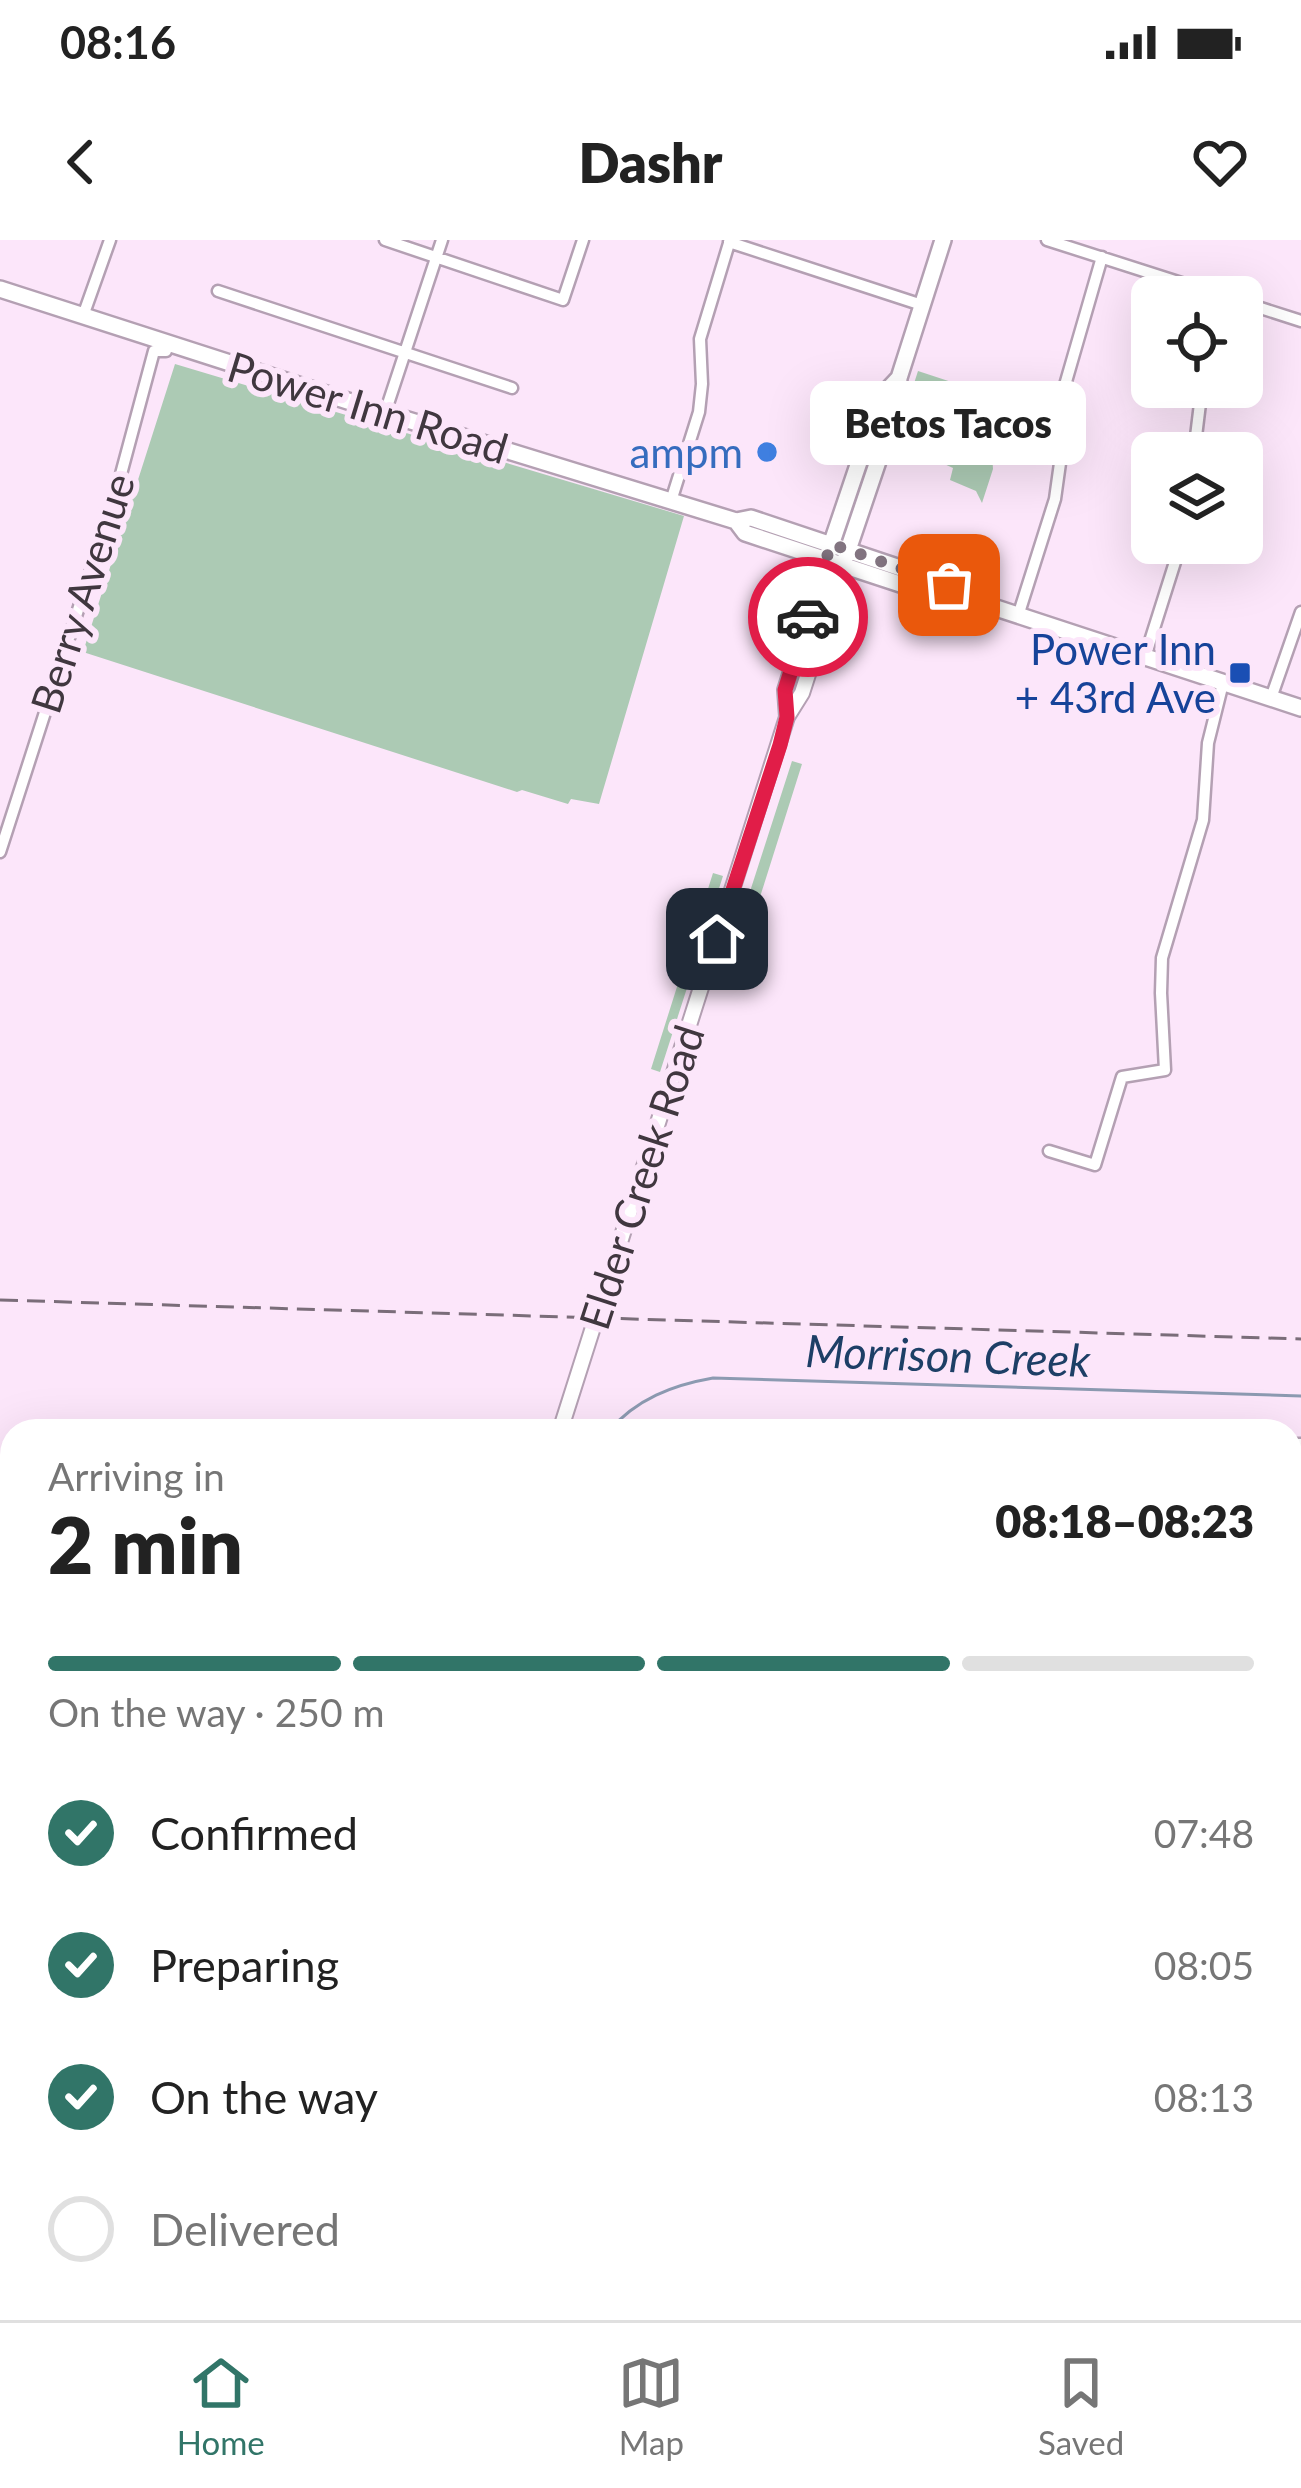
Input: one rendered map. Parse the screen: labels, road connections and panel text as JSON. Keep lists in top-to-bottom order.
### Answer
{
  "streets": {
    "main road": ["Power Inn Road", "Elder Creek Road"],
    "street": ["Berry Avenue"]
  },
  "crossings": [
    ["Power Inn Road", "Berry Avenue"],
    ["Power Inn Road", "Elder Creek Road"]
  ],
  "water": ["Morrison Creek"],
  "places": {
    "other": ["ampm", "Betos Tacos"],
    "transit": ["Power Inn + 43rd Ave"]
  },
  "page": {
    "status": "08:16",
    "header": "Dashr",
    "bubble": "Betos Tacos",
    "heading": ["2 min", "Arriving in", "08:18–08:23"],
    "bar": "On the way · 250 m",
    "list": [
      ["Confirmed", "07:48"],
      ["Preparing", "08:05"],
      ["On the way", "08:13"],
      "Delivered"
    ],
    "tabs": ["Home", "Map", "Saved"]
  }
}
